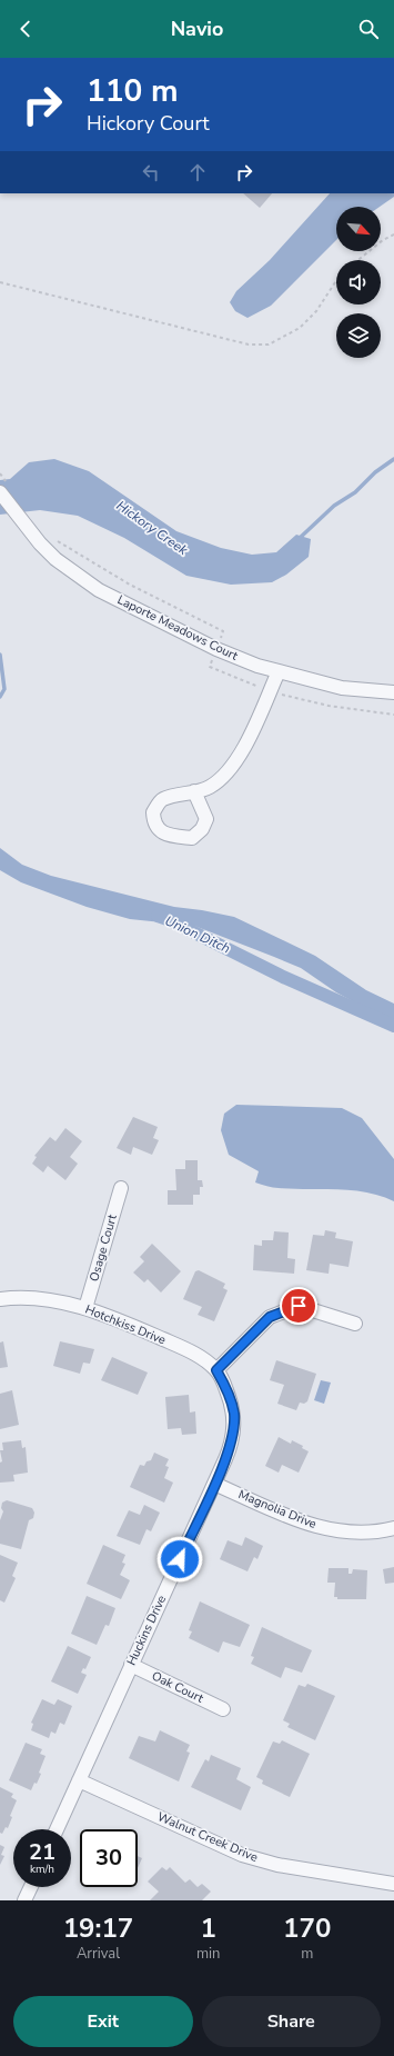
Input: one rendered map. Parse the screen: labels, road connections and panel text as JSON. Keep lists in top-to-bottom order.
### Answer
{
  "streets": {
    "street": [
      "Laporte Meadows Court",
      "Osage Court",
      "Hotchkiss Drive",
      "Magnolia Drive",
      "Huckins Drive",
      "Oak Court",
      "Walnut Creek Drive"
    ]
  },
  "crossings": [
    ["Osage Court", "Hotchkiss Drive"],
    ["Hotchkiss Drive", "Huckins Drive"],
    ["Magnolia Drive", "Huckins Drive"],
    ["Huckins Drive", "Oak Court"],
    ["Huckins Drive", "Walnut Creek Drive"]
  ],
  "water": ["Hickory Creek", "Union Ditch"],
  "north": "bottom right",
  "page": {
    "header": "Navio",
    "turn": ["110 m", "Hickory Court"],
    "speed": "21 km/h",
    "limit": "30",
    "eta": [
      "19:17",
      "Arrival",
      "1",
      "min",
      "170",
      "m"
    ],
    "buttons": ["Exit", "Share"]
  }
}
